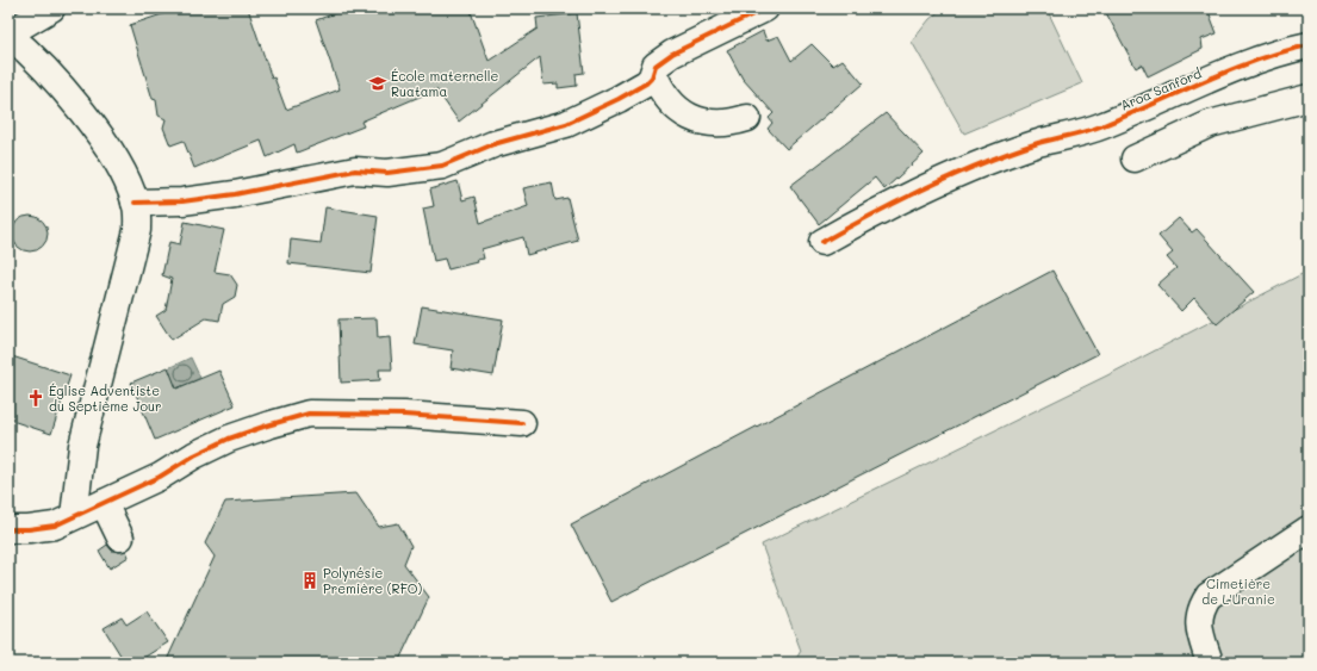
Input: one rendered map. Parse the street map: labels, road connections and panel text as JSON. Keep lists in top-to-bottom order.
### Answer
{
  "streets": {
    "street": ["Aroa Sanford"]
  },
  "parks": ["Cimetière de L'Uranie"],
  "places": {
    "school or university": ["École maternelle Ruatama"],
    "church": ["Église Adventiste du Septième Jour"],
    "building": ["Polynésie Première (RFO)"]
  }
}
